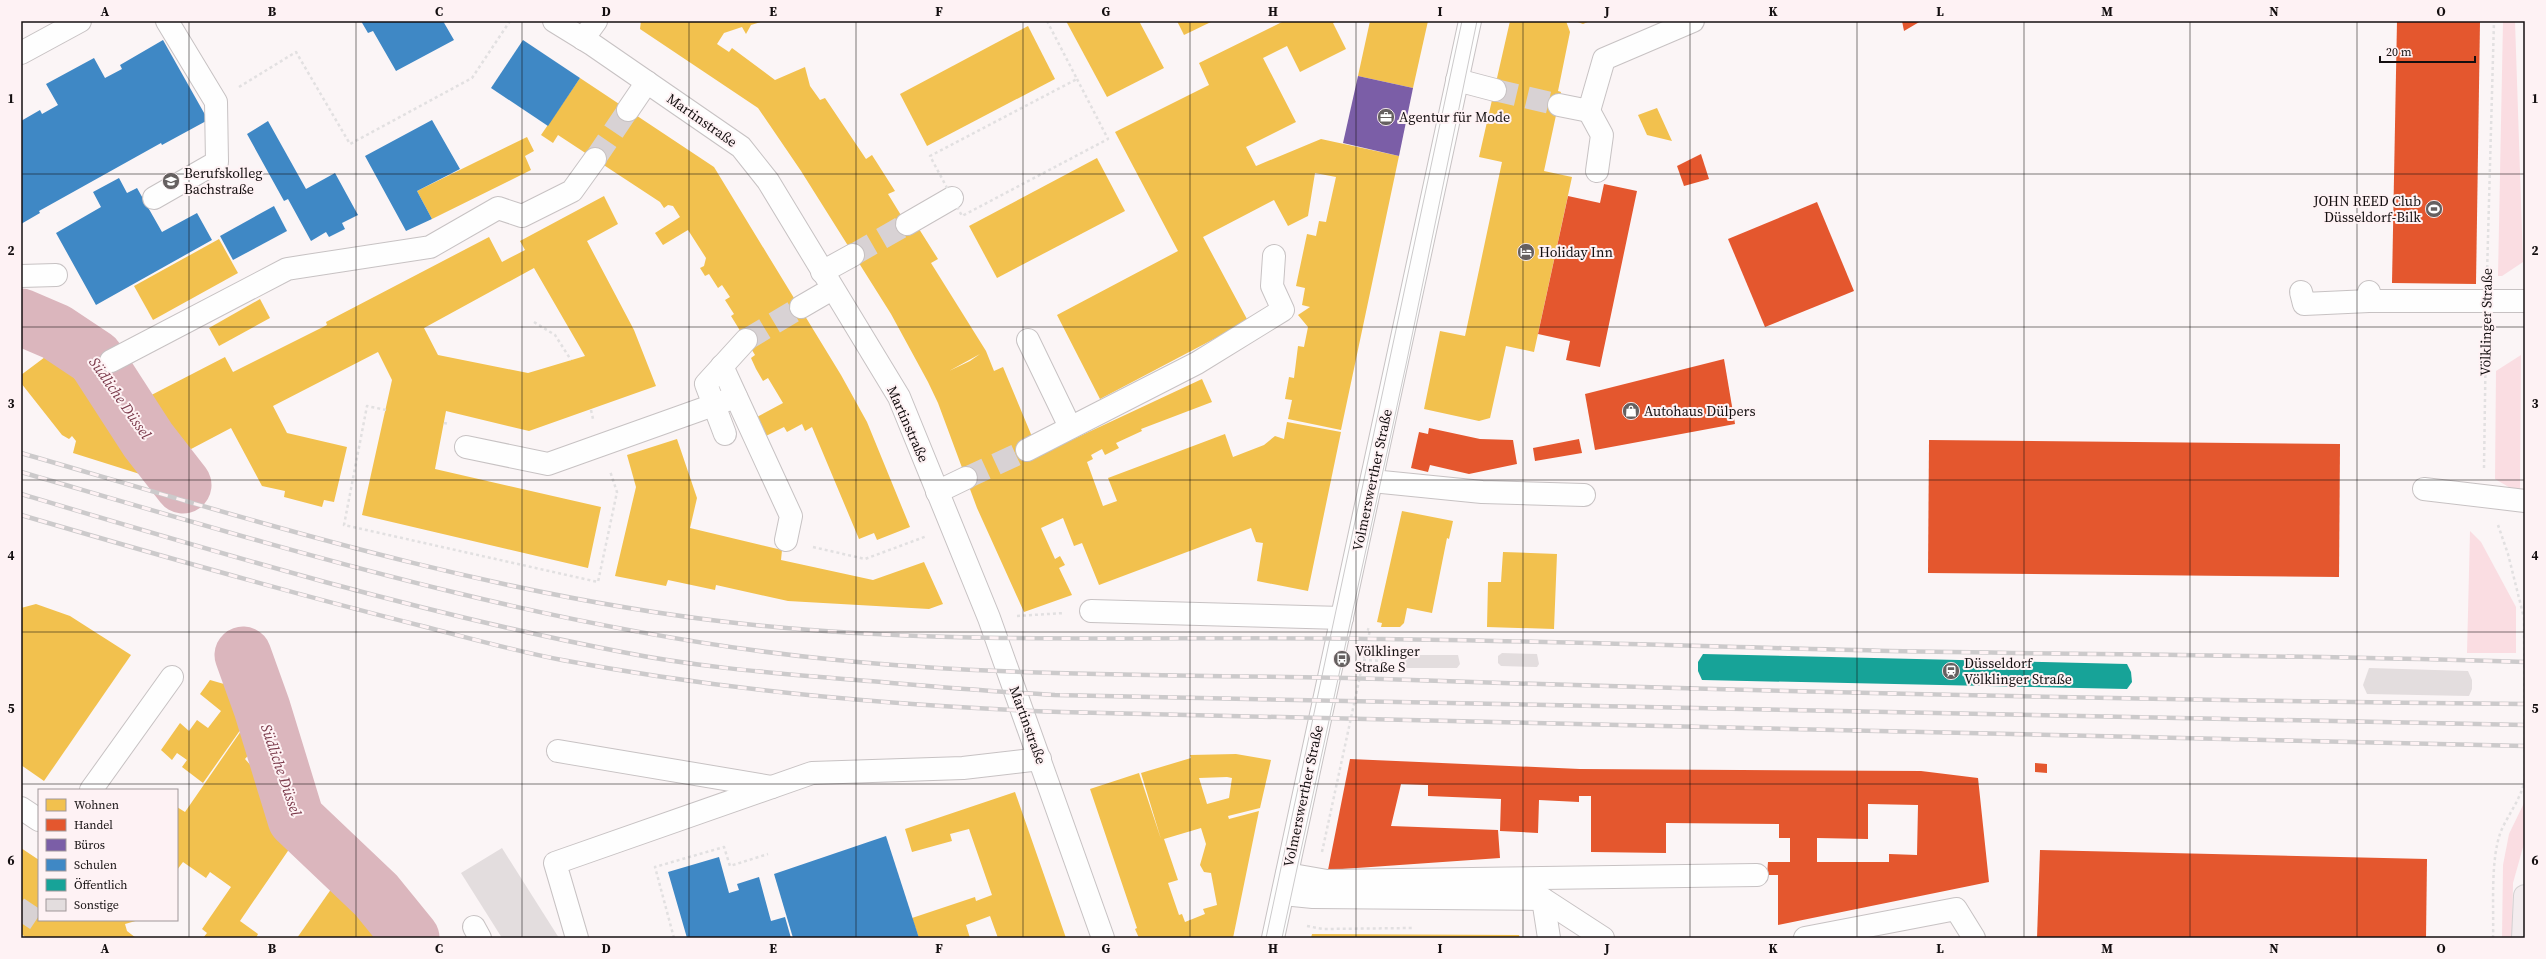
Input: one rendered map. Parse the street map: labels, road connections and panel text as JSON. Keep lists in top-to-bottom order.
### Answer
{
  "streets": {
    "street": ["Martinstraße", "Volmerswerther Straße"],
    "path": ["Völklinger Straße"]
  },
  "water": ["Südliche Düssel"],
  "places": {
    "office": ["Agentur für Mode"],
    "school or university": ["Berufskolleg Bachstraße"],
    "sports": ["JOHN REED Club Düsseldorf-Bilk"],
    "hotel": ["Holiday Inn"],
    "shop": ["Autohaus Dülpers"],
    "bus stop": ["Völklinger Straße S"],
    "station": ["Düsseldorf Völklinger Straße"]
  },
  "legend": [
    "Wohnen",
    "Handel",
    "Büros",
    "Schulen",
    "Öffentlich",
    "Sonstige"
  ],
  "scale_bar": "20 m",
  "grid": {
    "columns": [
      "A",
      "B",
      "C",
      "D",
      "E",
      "F",
      "G",
      "H",
      "I",
      "J",
      "K",
      "L",
      "M",
      "N",
      "O"
    ],
    "rows": [
      "1",
      "2",
      "3",
      "4",
      "5",
      "6"
    ]
  }
}
